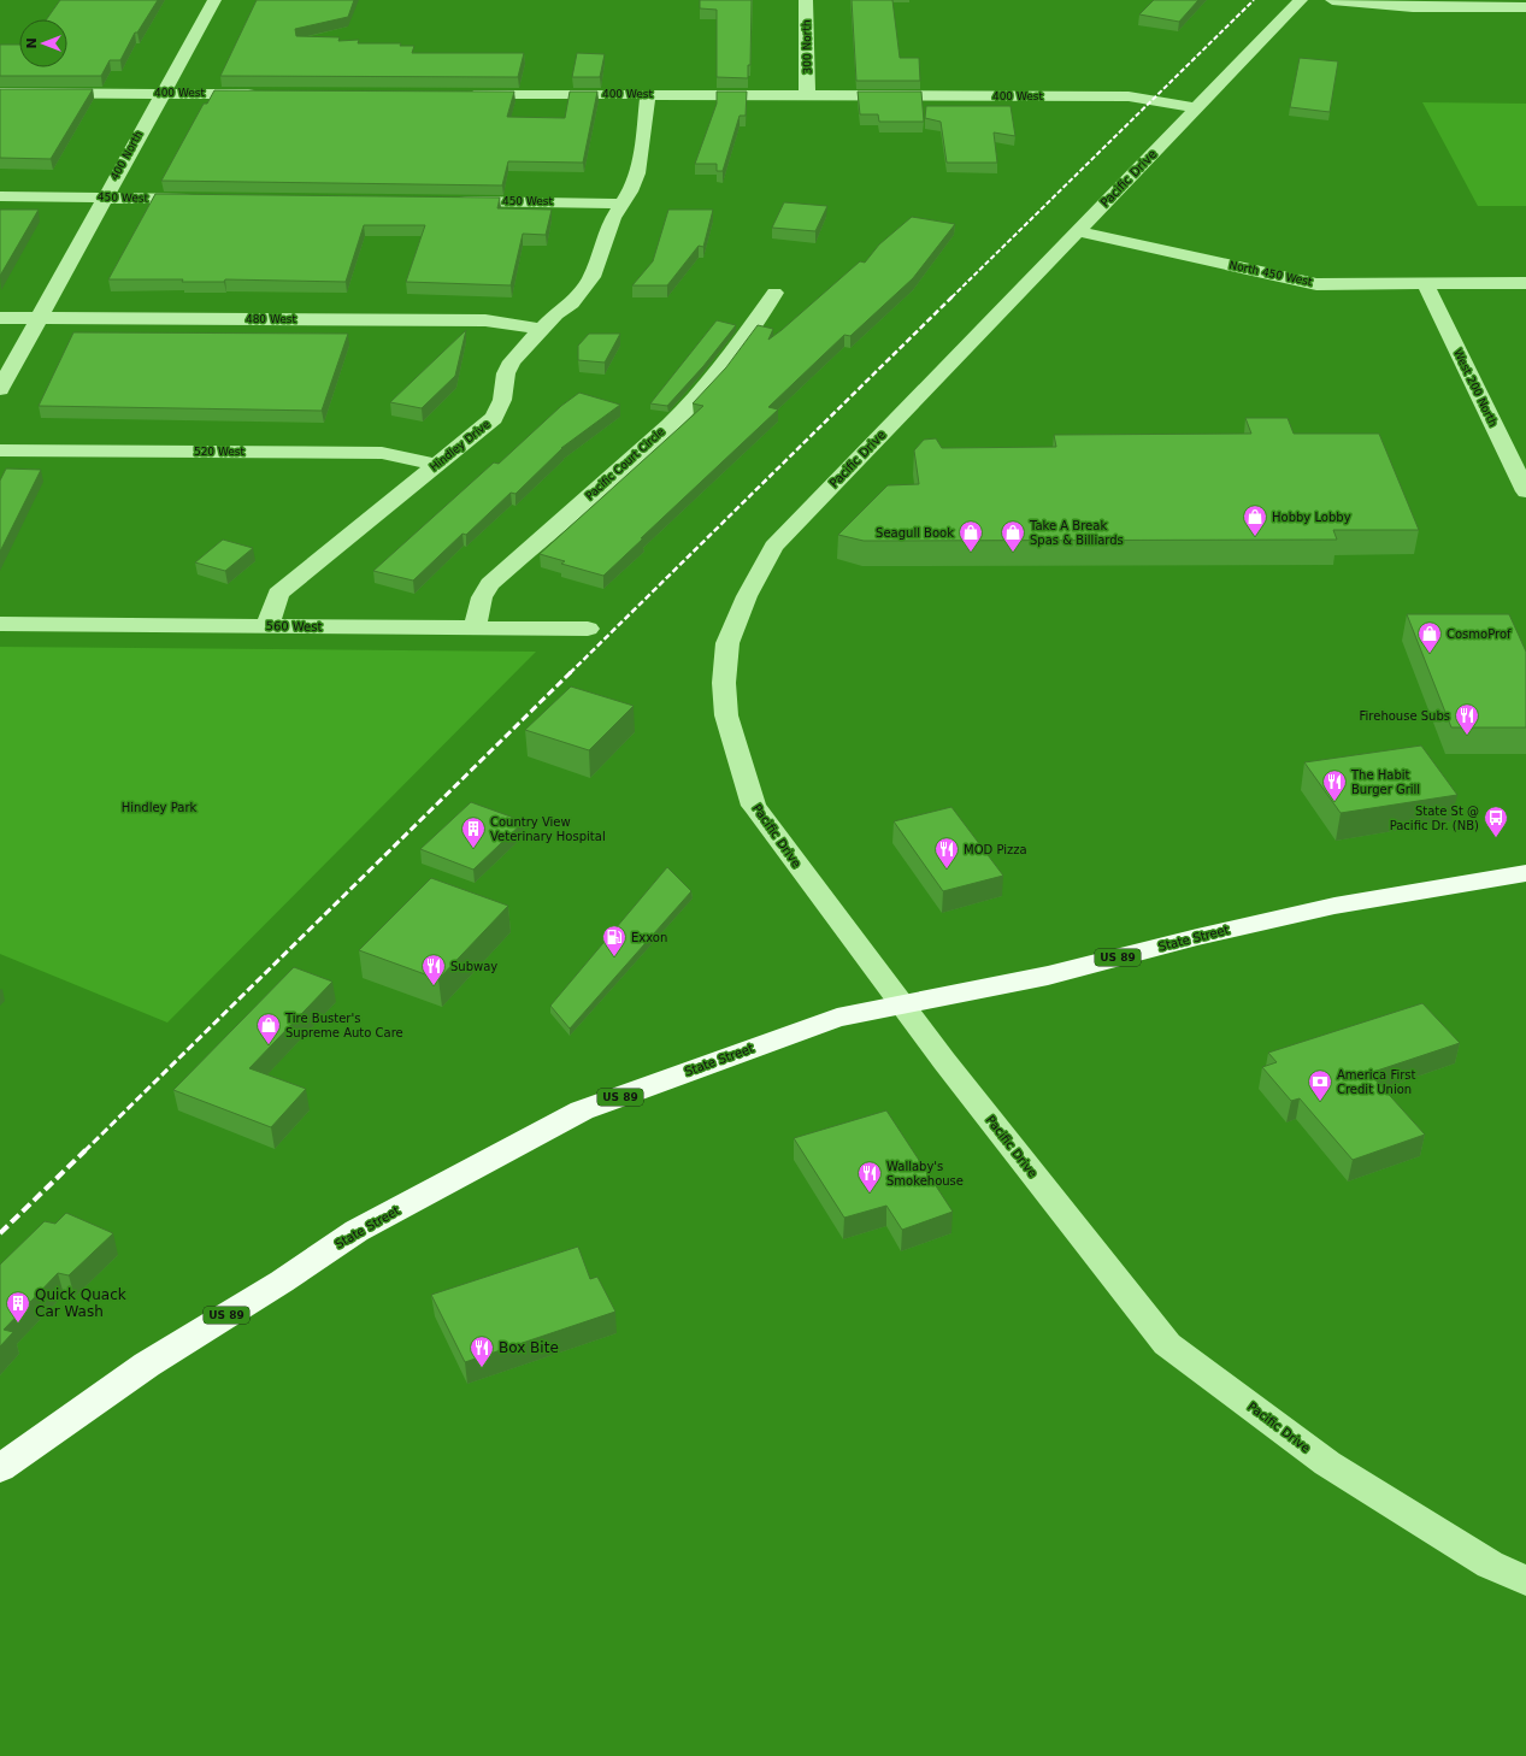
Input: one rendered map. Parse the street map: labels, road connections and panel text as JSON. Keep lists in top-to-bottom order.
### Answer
{
  "streets": {
    "main road": ["State Street", "US 89"],
    "street": [
      "300 North",
      "400 West",
      "400 North",
      "Pacific Drive",
      "450 West",
      "North 450 West",
      "480 West",
      "West 200 North",
      "Hindley Drive",
      "520 West",
      "Pacific Court Circle",
      "560 West"
    ]
  },
  "crossings": [
    ["300 North", "400 West"],
    ["400 West", "400 North"],
    ["400 West", "Pacific Drive"],
    ["400 West", "Hindley Drive"],
    ["400 North", "450 West"],
    ["400 North", "480 West"],
    ["Pacific Drive", "North 450 West"],
    ["Pacific Drive", "State Street"],
    ["450 West", "Hindley Drive"],
    ["North 450 West", "West 200 North"],
    ["480 West", "Hindley Drive"],
    ["Hindley Drive", "520 West"],
    ["Hindley Drive", "560 West"],
    ["Pacific Court Circle", "560 West"]
  ],
  "parks": ["Hindley Park"],
  "places": {
    "shop": [
      "Hobby Lobby",
      "Seagull Book",
      "Take A Break Spas & Billiards",
      "CosmoProf",
      "Tire Buster's Supreme Auto Care"
    ],
    "restaurant": [
      "Firehouse Subs",
      "The Habit Burger Grill",
      "MOD Pizza",
      "Subway",
      "Wallaby's Smokehouse",
      "Box Bite"
    ],
    "bus stop": ["State St @ Pacific Dr. (NB)"],
    "building": ["Country View Veterinary Hospital", "Quick Quack Car Wash"],
    "fuel station": ["Exxon"],
    "bank": ["America First Credit Union"]
  },
  "north": "left"
}
